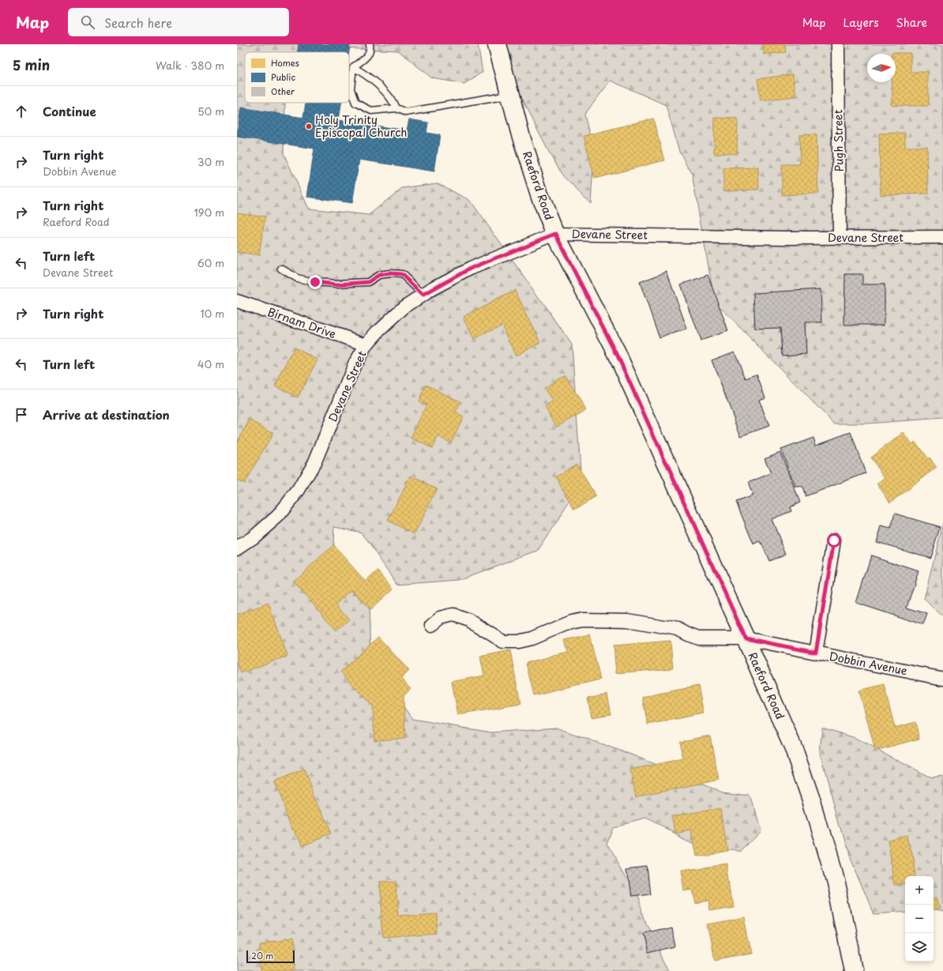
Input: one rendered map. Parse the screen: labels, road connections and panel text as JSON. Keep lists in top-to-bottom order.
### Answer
{
  "streets": {
    "main road": ["Raeford Road"],
    "street": [
      "Pugh Street",
      "Devane Street",
      "Birnam Drive",
      "Dobbin Avenue"
    ]
  },
  "crossings": [
    ["Pugh Street", "Devane Street"],
    ["Raeford Road", "Devane Street"],
    ["Raeford Road", "Dobbin Avenue"],
    ["Devane Street", "Birnam Drive"]
  ],
  "places": ["Holy Trinity Episcopal Church"],
  "legend": ["Homes", "Public", "Other"],
  "scale_bar": "20 m",
  "north": "right",
  "page": {
    "header": "Map",
    "search": "Search here",
    "nav": ["Map", "Layers", "Share"],
    "heading": ["5 min", "Walk · 380 m"],
    "list": [
      ["Continue", "50 m"],
      ["Turn right", "Dobbin Avenue", "30 m"],
      ["Turn right", "Raeford Road", "190 m"],
      ["Turn left", "Devane Street", "60 m"],
      ["Turn right", "10 m"],
      ["Turn left", "40 m"],
      "Arrive at destination"
    ],
    "map_buttons": ["+", "−"],
    "scale": "20 m"
  }
}
